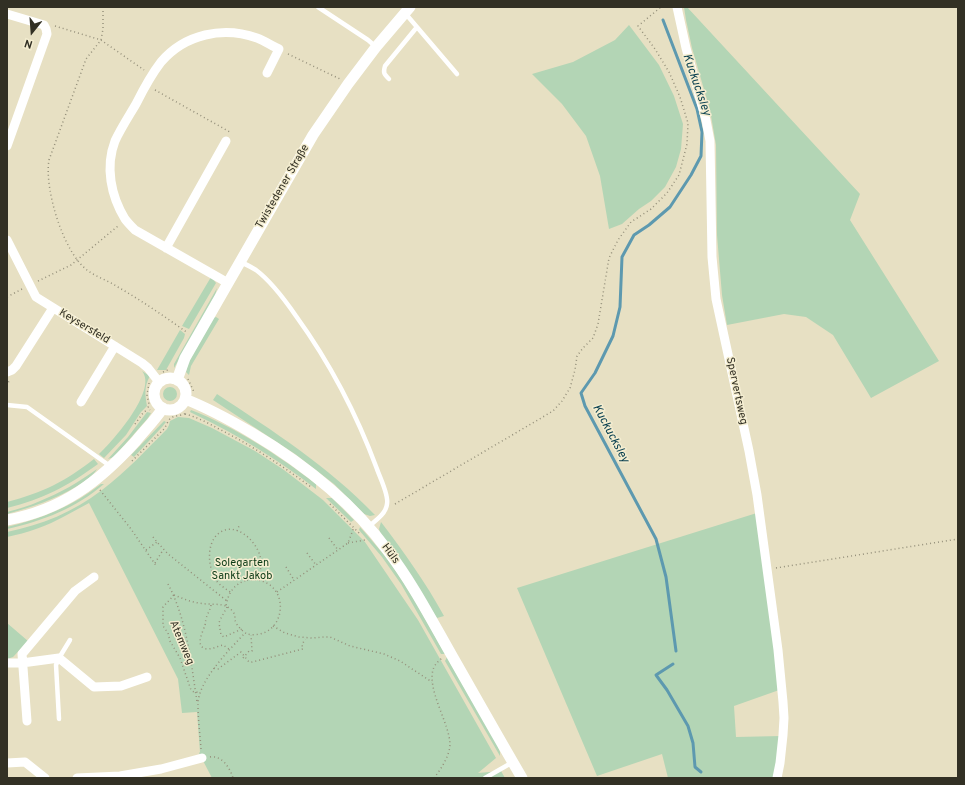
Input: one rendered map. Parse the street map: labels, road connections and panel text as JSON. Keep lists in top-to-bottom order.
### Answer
{
  "streets": {
    "street": [
      "Twistedener Straße",
      "Keysersfeld",
      "Spervertsweg",
      "Hüls"
    ],
    "path": ["Atemweg"]
  },
  "crossings": [
    ["Twistedener Straße", "Keysersfeld"],
    ["Twistedener Straße", "Hüls"],
    ["Keysersfeld", "Hüls"]
  ],
  "water": ["Kuckucksley"],
  "parks": ["Solegarten Sankt Jakob"],
  "north": "bottom"
}
